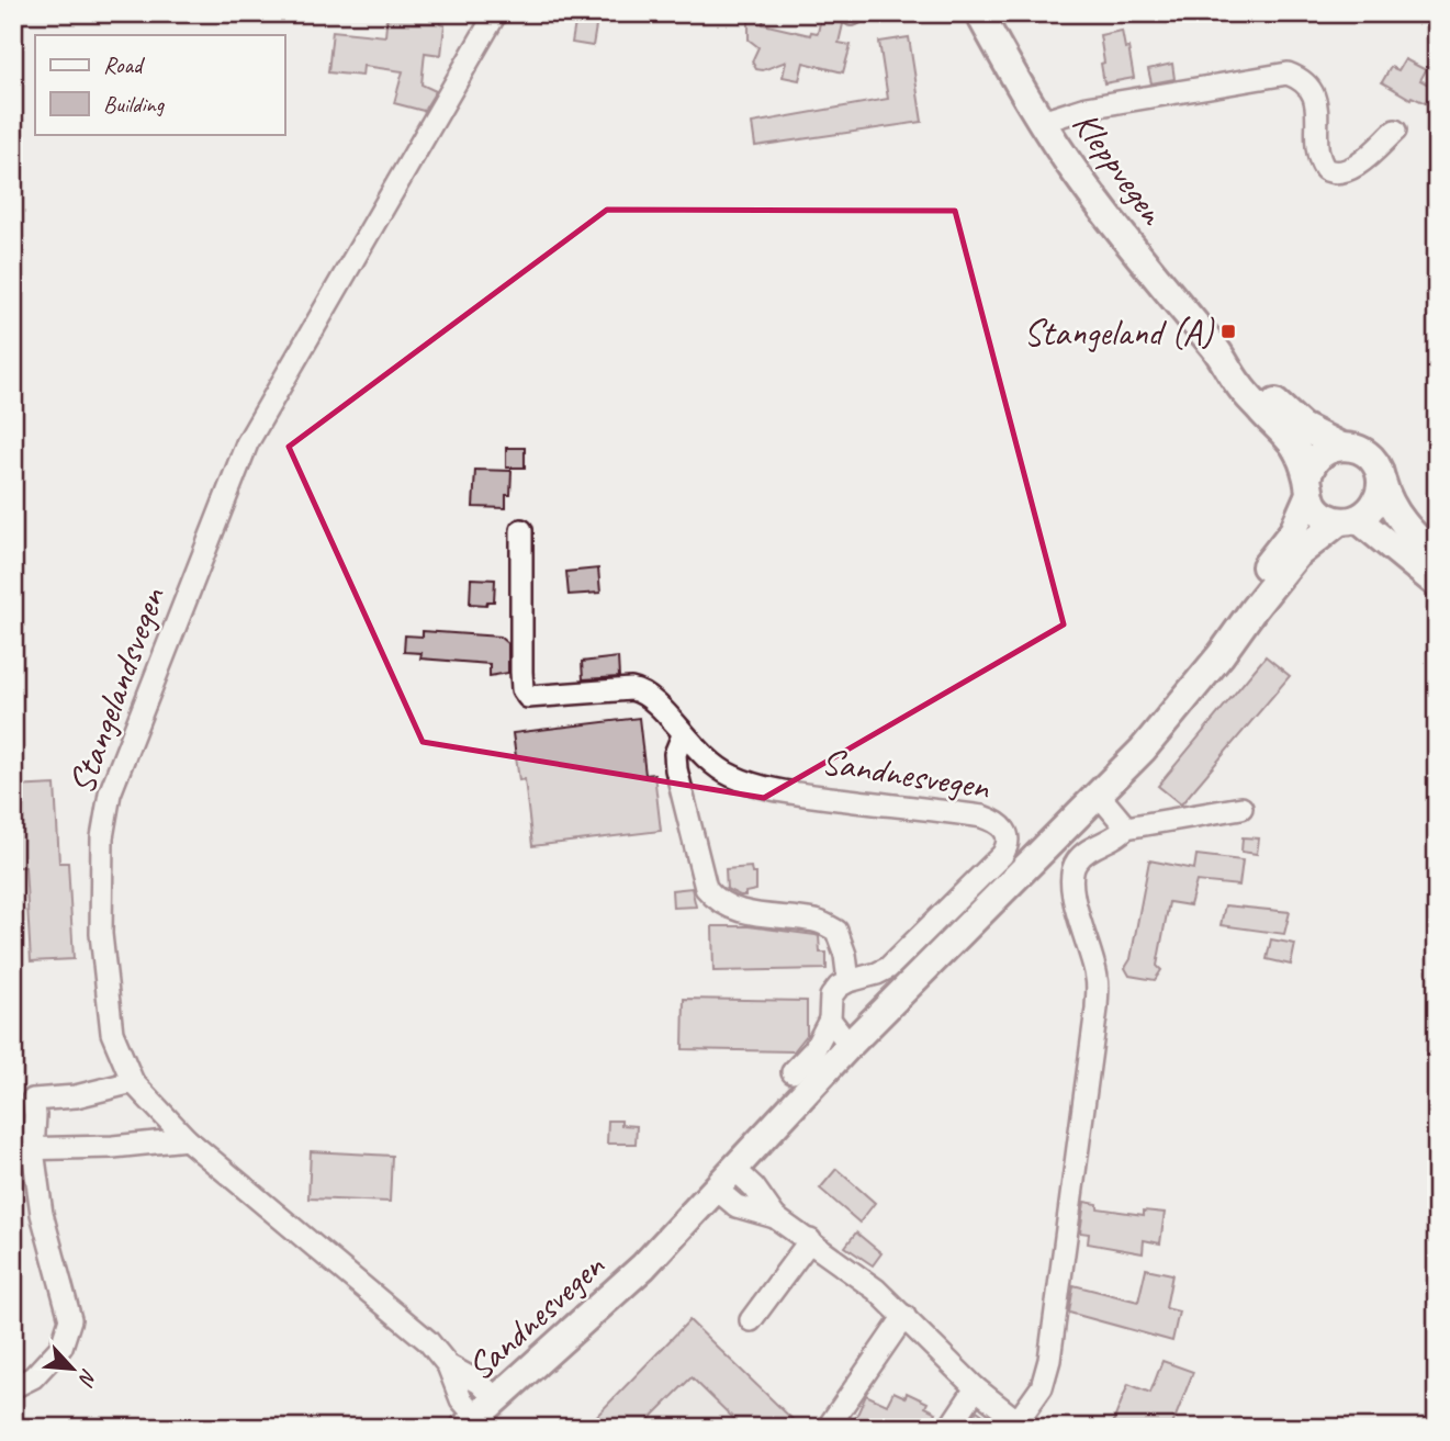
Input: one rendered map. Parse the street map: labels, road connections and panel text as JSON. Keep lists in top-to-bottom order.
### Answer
{
  "streets": {
    "main road": ["Kleppvegen", "Sandnesvegen"],
    "street": ["Stangelandsvegen"]
  },
  "crossings": [
    ["Kleppvegen", "Sandnesvegen"],
    ["Stangelandsvegen", "Sandnesvegen"]
  ],
  "places": {
    "transit": ["Stangeland (A)"]
  },
  "legend": ["Road", "Building"],
  "north": "bottom right"
}
